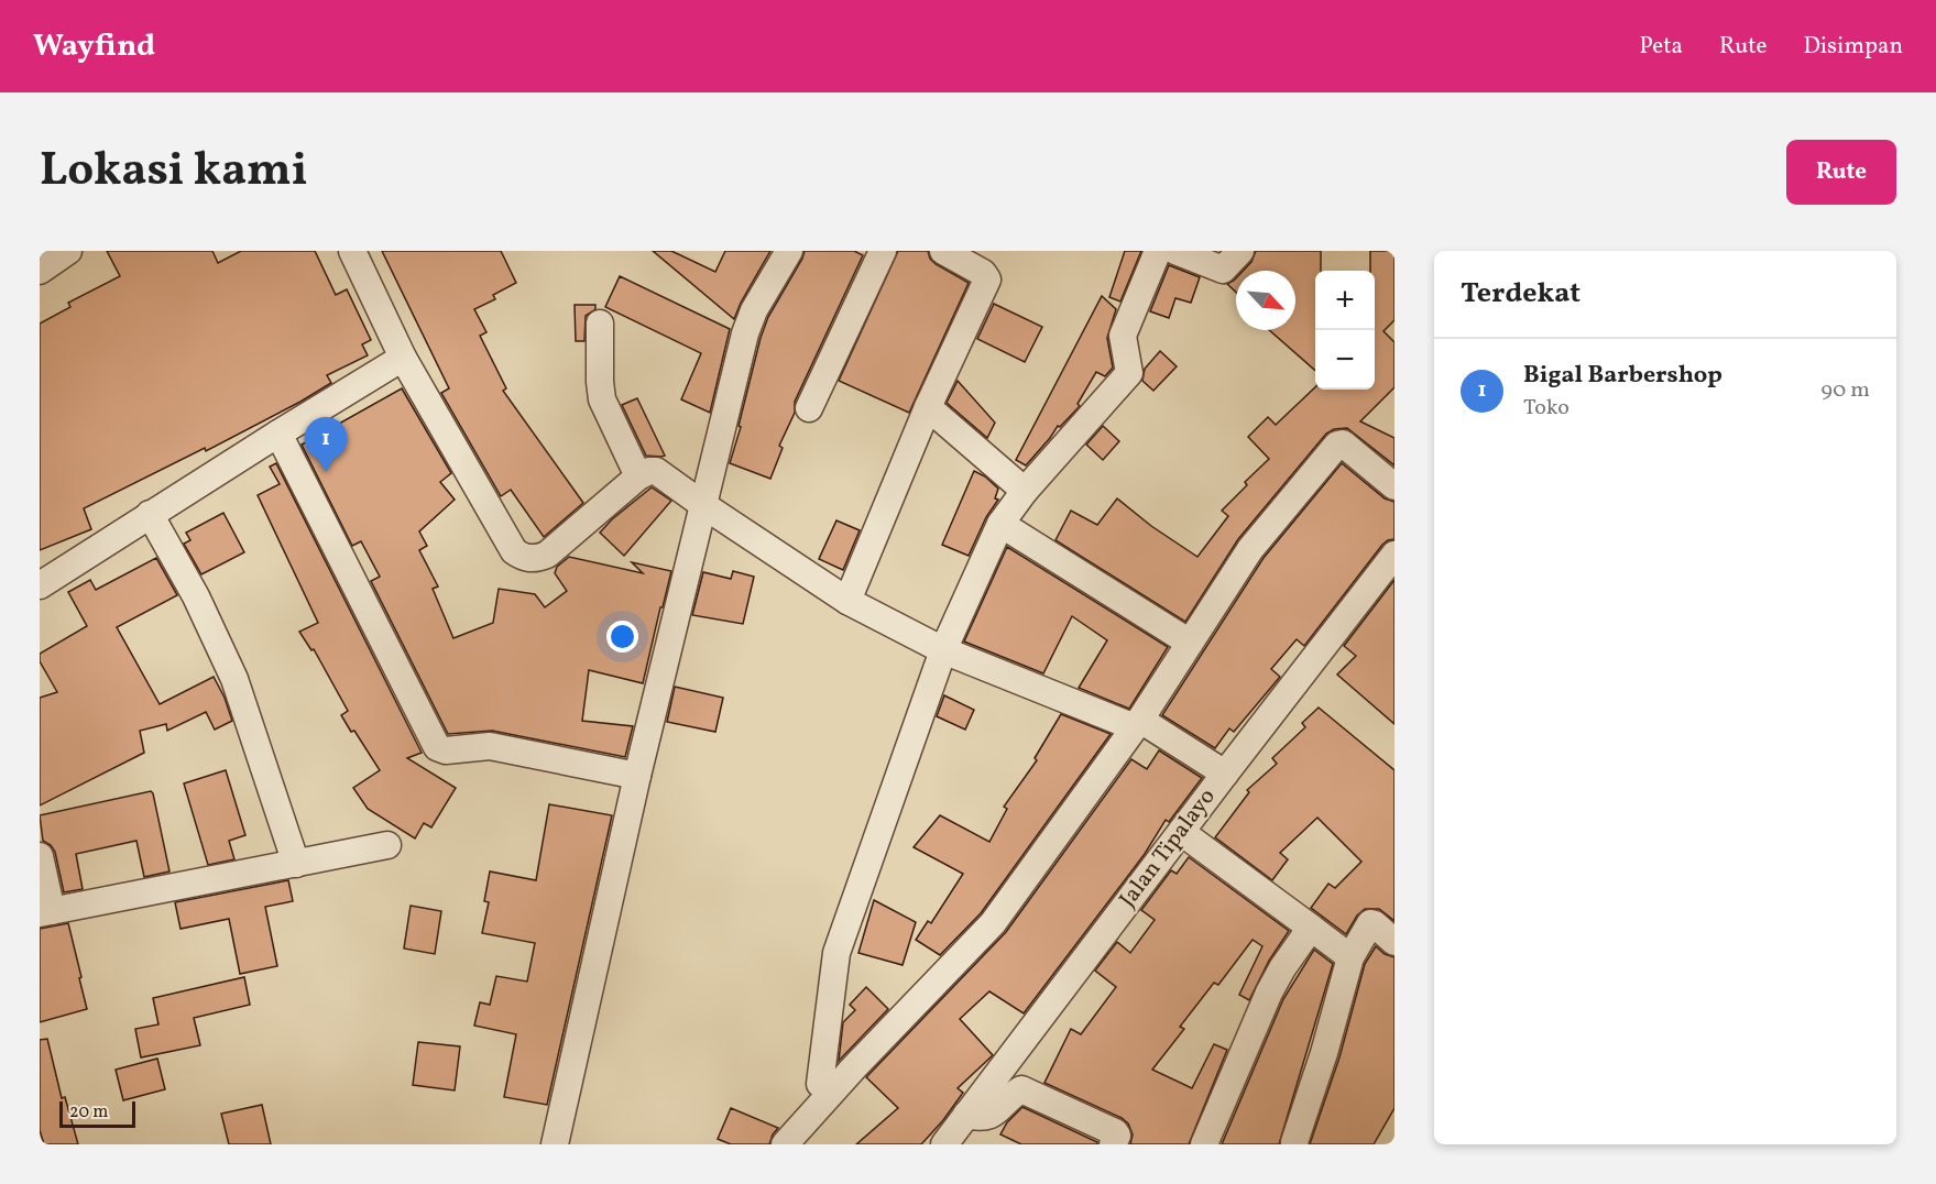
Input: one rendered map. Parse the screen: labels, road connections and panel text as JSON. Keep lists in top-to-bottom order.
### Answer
{
  "streets": {
    "street": ["Jalan Tipalayo"]
  },
  "scale_bar": "20 m",
  "north": "bottom right",
  "page": {
    "header": "Wayfind",
    "nav": ["Peta", "Rute", "Disimpan"],
    "title": "Lokasi kami",
    "buttons": "Rute",
    "heading": "Terdekat",
    "map_buttons": ["+", "−"],
    "list": [
      {
        "mark": "1",
        "name": "Bigal Barbershop",
        "note": "Toko",
        "value": "90 m"
      }
    ],
    "pins": "1",
    "scale": "20 m"
  }
}
